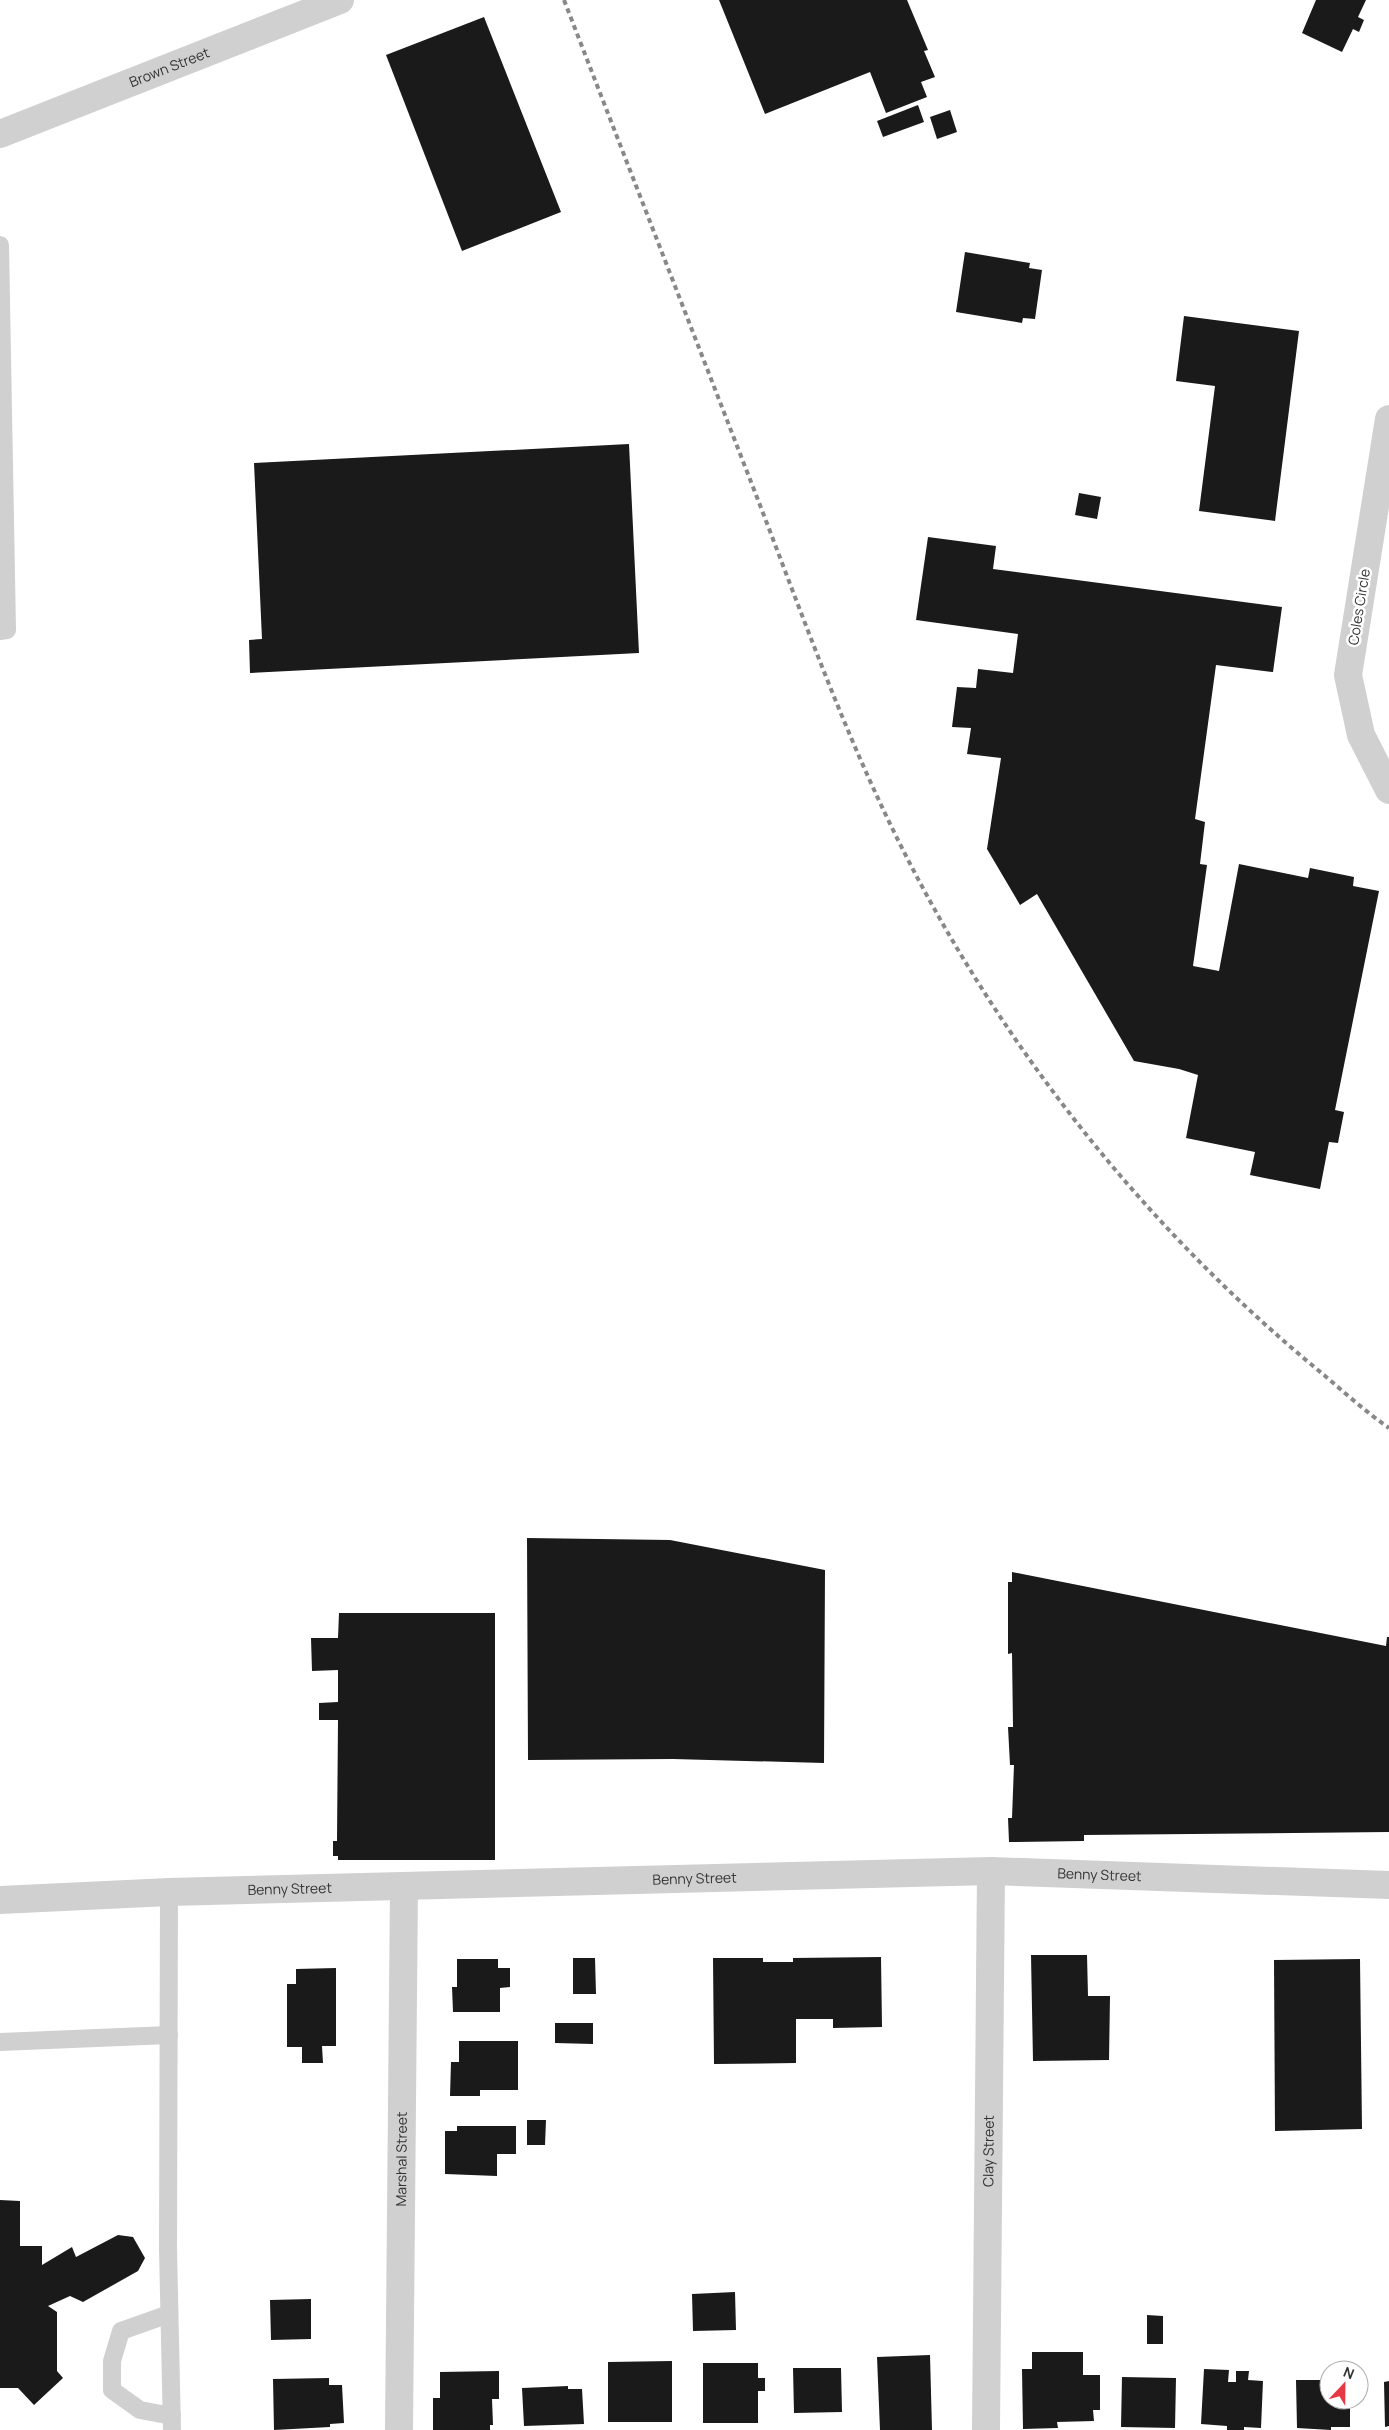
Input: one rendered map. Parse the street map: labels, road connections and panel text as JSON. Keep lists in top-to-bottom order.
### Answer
{
  "streets": {
    "street": [
      "Brown Street",
      "Coles Circle",
      "Benny Street",
      "Clay Street",
      "Marshal Street"
    ]
  },
  "crossings": [
    ["Benny Street", "Clay Street"],
    ["Benny Street", "Marshal Street"]
  ],
  "north": "top"
}
